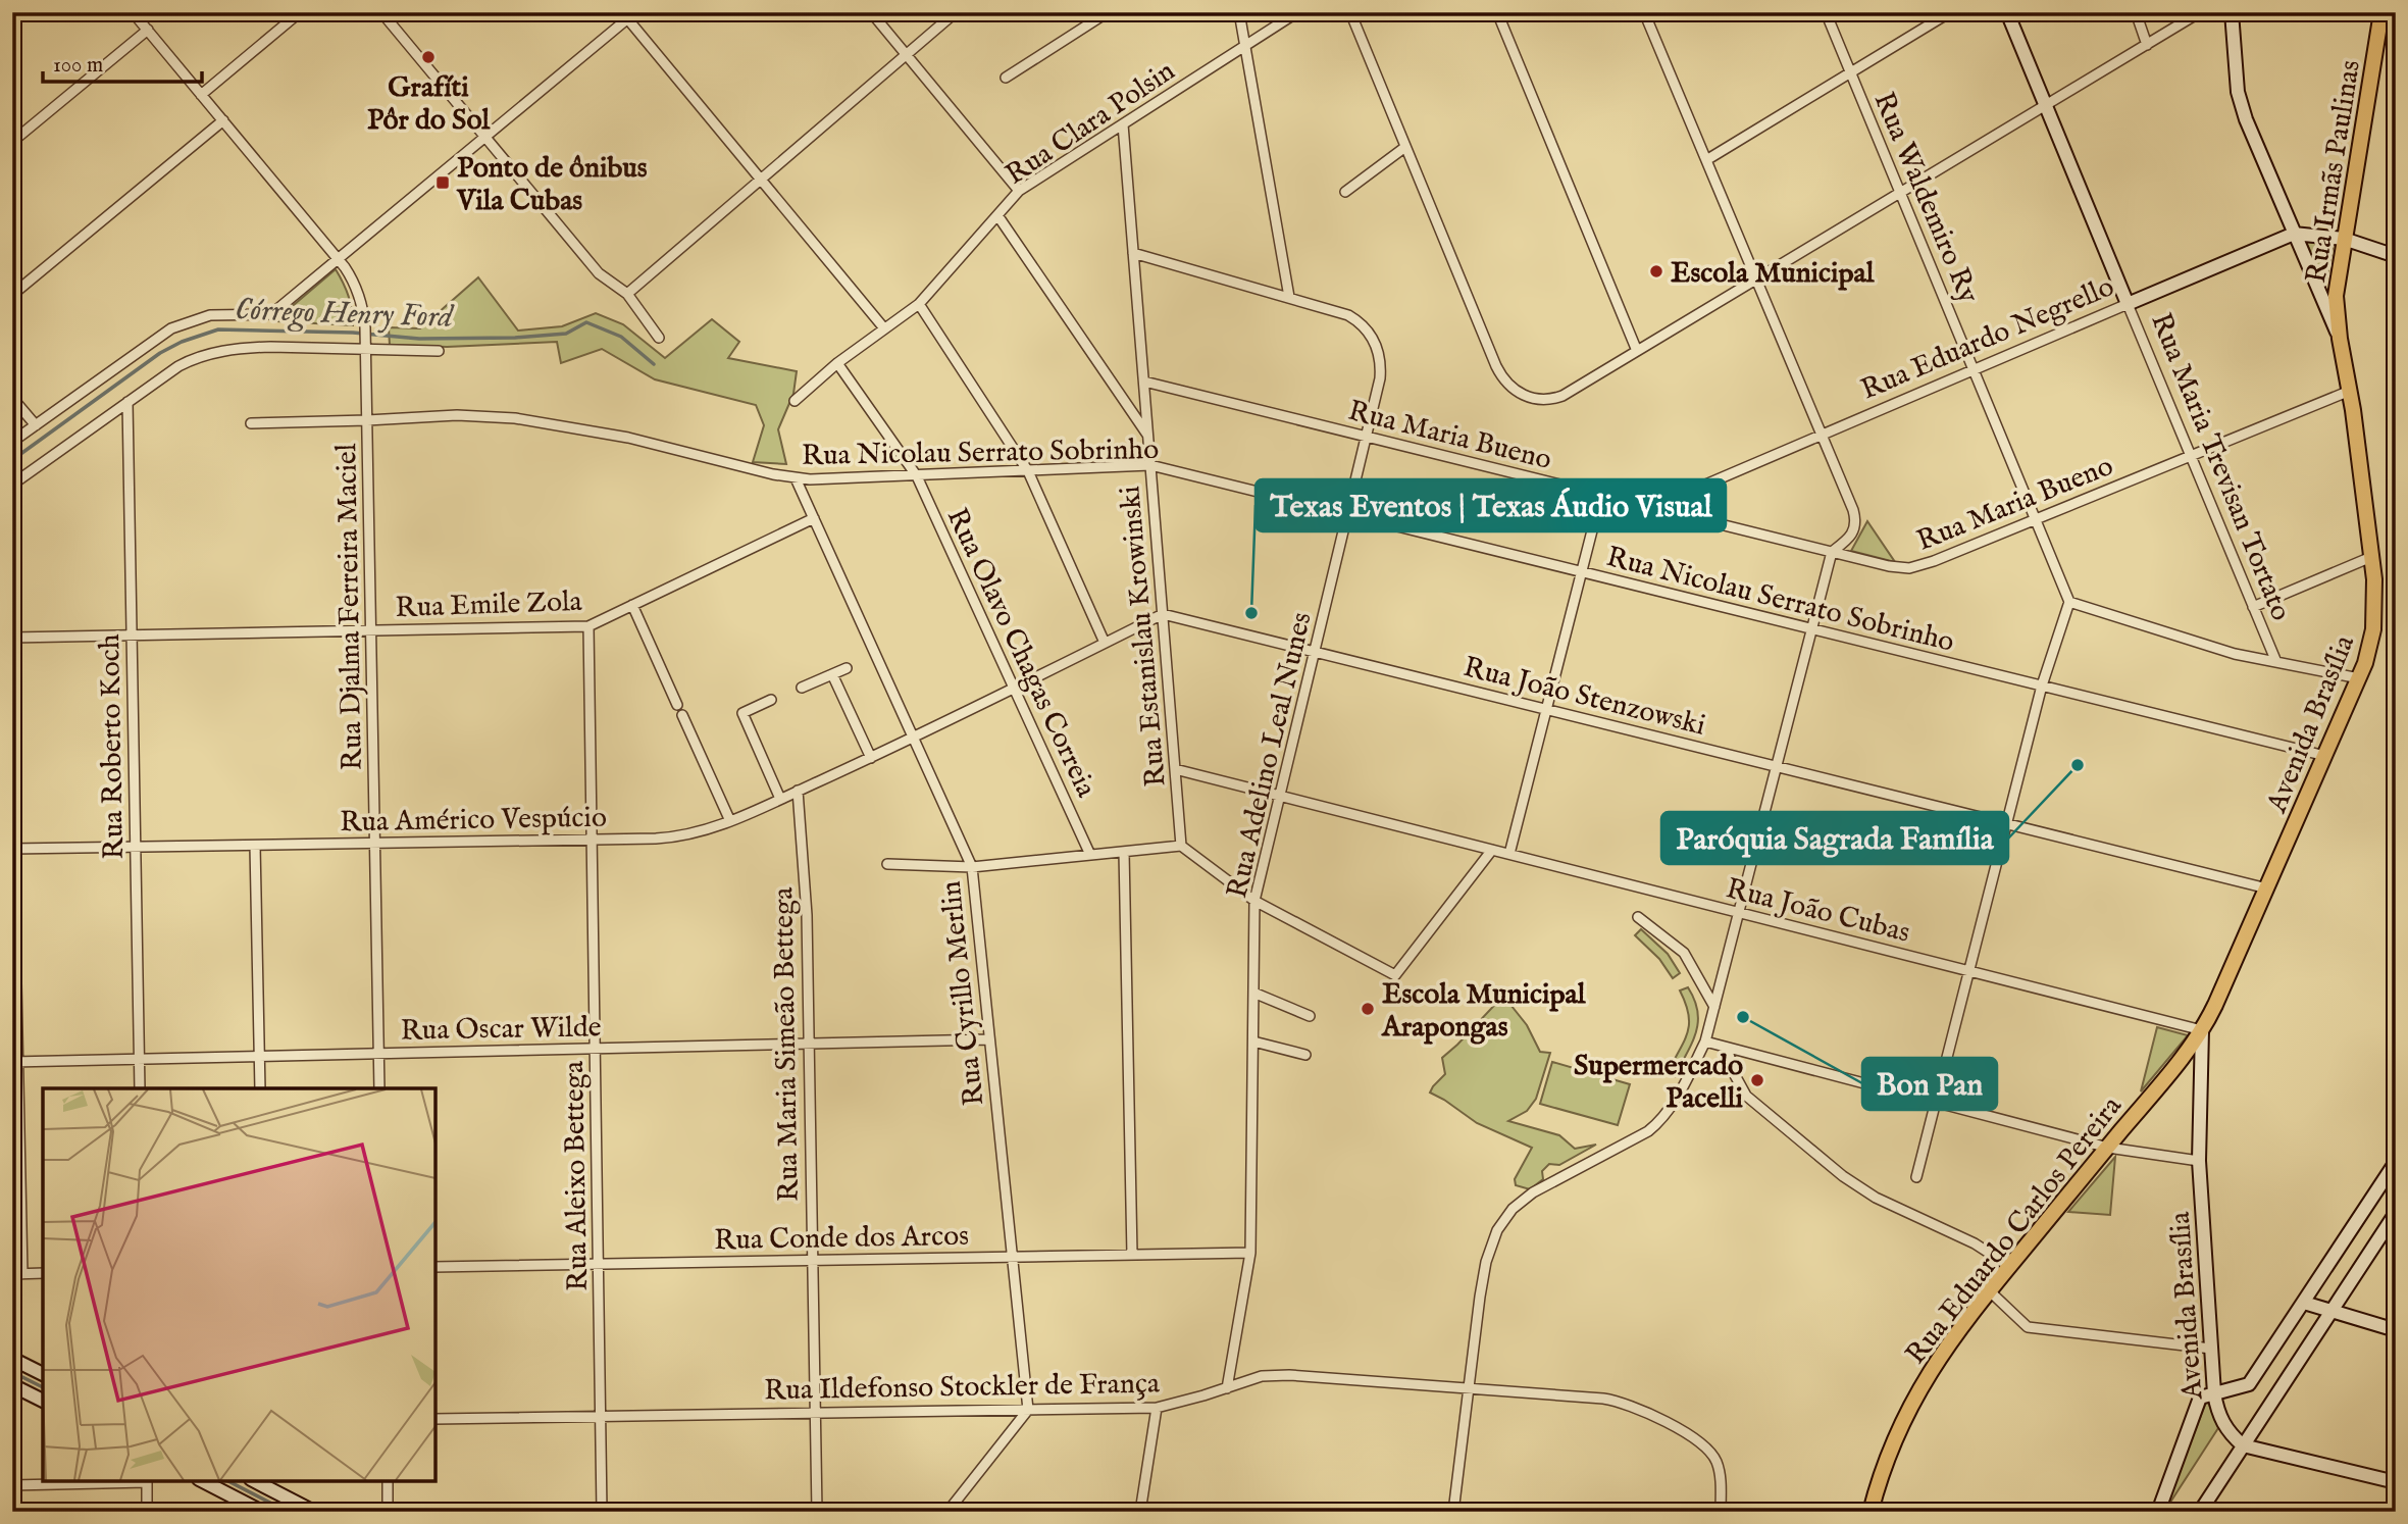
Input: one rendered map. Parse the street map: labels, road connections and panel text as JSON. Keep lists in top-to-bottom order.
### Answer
{
  "streets": {
    "main road": ["Rua Irmãs Paulinas", "Avenida Brasília", "Rua Eduardo Carlos Pereira"],
    "street": [
      "Rua Clara Polsin",
      "Rua Waldemiro Ry",
      "Rua Eduardo Negrello",
      "Rua Maria Bueno",
      "Rua Nicolau Serrato Sobrinho",
      "Rua Maria Trevisan Tortato",
      "Rua Emile Zola",
      "Rua Djalma Ferreira Maciel",
      "Rua Estanislau Krowinski",
      "Rua Olavo Chagas Correia",
      "Rua João Stenzowski",
      "Rua Roberto Koch",
      "Rua Adelino Leal Nunes",
      "Rua Américo Vespúcio",
      "Rua João Cubas",
      "Rua Cyrillo Merlin",
      "Rua Oscar Wilde",
      "Rua Maria Simeão Bettega",
      "Rua Aleixo Bettega",
      "Rua Conde dos Arcos",
      "Rua Ildefonso Stockler de França"
    ]
  },
  "crossings": [
    ["Rua Clara Polsin", "Rua Estanislau Krowinski"],
    ["Rua Clara Polsin", "Rua Olavo Chagas Correia"],
    ["Rua Irmãs Paulinas", "Rua Eduardo Negrello"],
    ["Rua Irmãs Paulinas", "Avenida Brasília"],
    ["Rua Waldemiro Ry", "Rua Eduardo Negrello"],
    ["Rua Waldemiro Ry", "Rua Maria Bueno"],
    ["Rua Eduardo Negrello", "Rua Maria Bueno"],
    ["Rua Eduardo Negrello", "Rua Maria Trevisan Tortato"],
    ["Rua Eduardo Negrello", "Avenida Brasília"],
    ["Rua Maria Bueno", "Rua Maria Trevisan Tortato"],
    ["Rua Maria Bueno", "Rua Estanislau Krowinski"],
    ["Rua Maria Bueno", "Avenida Brasília"],
    ["Rua Maria Bueno", "Rua Adelino Leal Nunes"],
    ["Rua Nicolau Serrato Sobrinho", "Rua Djalma Ferreira Maciel"],
    ["Rua Nicolau Serrato Sobrinho", "Rua Estanislau Krowinski"],
    ["Rua Nicolau Serrato Sobrinho", "Rua Olavo Chagas Correia"],
    ["Rua Nicolau Serrato Sobrinho", "Avenida Brasília"],
    ["Rua Nicolau Serrato Sobrinho", "Rua Adelino Leal Nunes"],
    ["Rua Nicolau Serrato Sobrinho", "Rua Cyrillo Merlin"],
    ["Rua Emile Zola", "Rua Djalma Ferreira Maciel"],
    ["Rua Emile Zola", "Rua Roberto Koch"],
    ["Rua Emile Zola", "Rua Cyrillo Merlin"],
    ["Rua Emile Zola", "Rua Aleixo Bettega"],
    ["Rua Djalma Ferreira Maciel", "Rua Américo Vespúcio"],
    ["Rua Djalma Ferreira Maciel", "Rua Oscar Wilde"],
    ["Rua Estanislau Krowinski", "Rua João Stenzowski"],
    ["Rua Estanislau Krowinski", "Rua João Cubas"],
    ["Rua João Stenzowski", "Avenida Brasília"],
    ["Rua João Stenzowski", "Rua Adelino Leal Nunes"],
    ["Avenida Brasília", "Rua João Cubas"],
    ["Avenida Brasília", "Rua Eduardo Carlos Pereira"],
    ["Rua Roberto Koch", "Rua Américo Vespúcio"],
    ["Rua Roberto Koch", "Rua Oscar Wilde"],
    ["Rua Adelino Leal Nunes", "Rua João Cubas"],
    ["Rua Adelino Leal Nunes", "Rua Conde dos Arcos"],
    ["Rua Adelino Leal Nunes", "Rua Ildefonso Stockler de França"],
    ["Rua Américo Vespúcio", "Rua Cyrillo Merlin"],
    ["Rua Américo Vespúcio", "Rua Maria Simeão Bettega"],
    ["Rua Américo Vespúcio", "Rua Aleixo Bettega"],
    ["Rua João Cubas", "Rua Eduardo Carlos Pereira"],
    ["Rua Cyrillo Merlin", "Rua Oscar Wilde"],
    ["Rua Cyrillo Merlin", "Rua Conde dos Arcos"],
    ["Rua Cyrillo Merlin", "Rua Ildefonso Stockler de França"],
    ["Rua Oscar Wilde", "Rua Maria Simeão Bettega"],
    ["Rua Oscar Wilde", "Rua Aleixo Bettega"],
    ["Rua Maria Simeão Bettega", "Rua Conde dos Arcos"],
    ["Rua Maria Simeão Bettega", "Rua Ildefonso Stockler de França"],
    ["Rua Aleixo Bettega", "Rua Conde dos Arcos"],
    ["Rua Aleixo Bettega", "Rua Ildefonso Stockler de França"]
  ],
  "water": ["Córrego Henry Ford"],
  "places": {
    "other": [
      "Grafíti Pôr do Sol",
      "Escola Municipal",
      "Texas Eventos | Texas Áudio Visual",
      "Paróquia Sagrada Família",
      "Escola Municipal Arapongas",
      "Bon Pan",
      "Supermercado Pacelli"
    ],
    "transit": ["Ponto de ônibus Vila Cubas"]
  },
  "scale_bar": "100 m"
}
